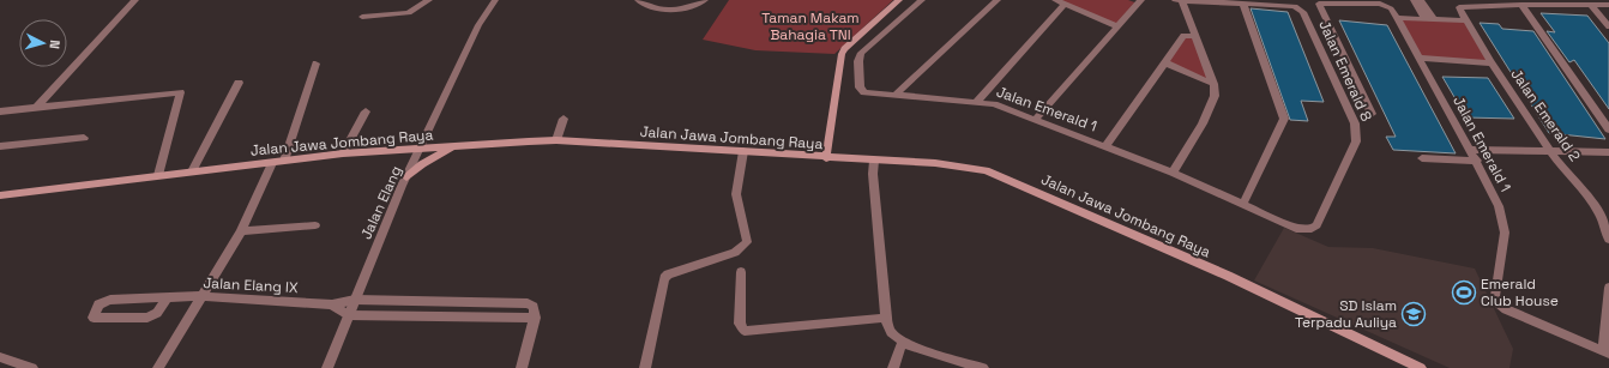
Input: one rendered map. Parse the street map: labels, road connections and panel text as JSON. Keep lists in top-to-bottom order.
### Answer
{
  "streets": {
    "main road": ["Jalan Jawa Jombang Raya"],
    "street": [
      "Jalan Emerald 8",
      "Jalan Emerald 1",
      "Jalan Emerald 2",
      "Jalan Elang",
      "Jalan Elang IX"
    ]
  },
  "crossings": [
    ["Jalan Emerald 8", "Jalan Emerald 1"],
    ["Jalan Jawa Jombang Raya", "Jalan Elang"],
    ["Jalan Elang", "Jalan Elang IX"]
  ],
  "parks": ["Taman Makam Bahagia TNI"],
  "places": {
    "sports": ["Emerald Club House"],
    "school or university": ["SD Islam Terpadu Auliya"]
  },
  "north": "right"
}
